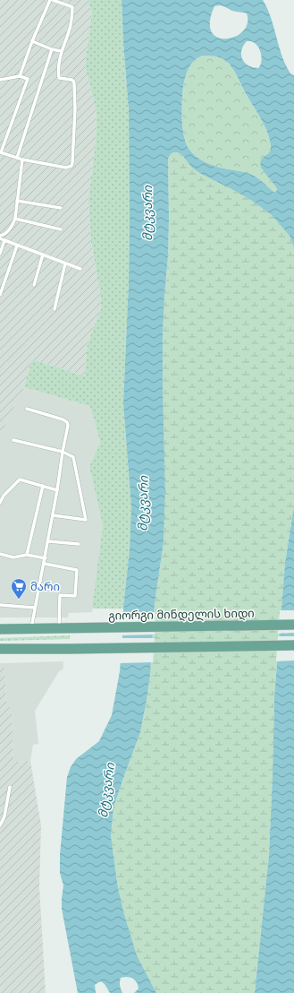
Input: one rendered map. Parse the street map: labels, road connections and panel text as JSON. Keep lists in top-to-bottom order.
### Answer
{
  "streets": {
    "main road": ["გიორგი მინდელის ხიდი"]
  },
  "water": ["მტკვარი"],
  "places": {
    "supermarket": ["მარი"]
  }
}
